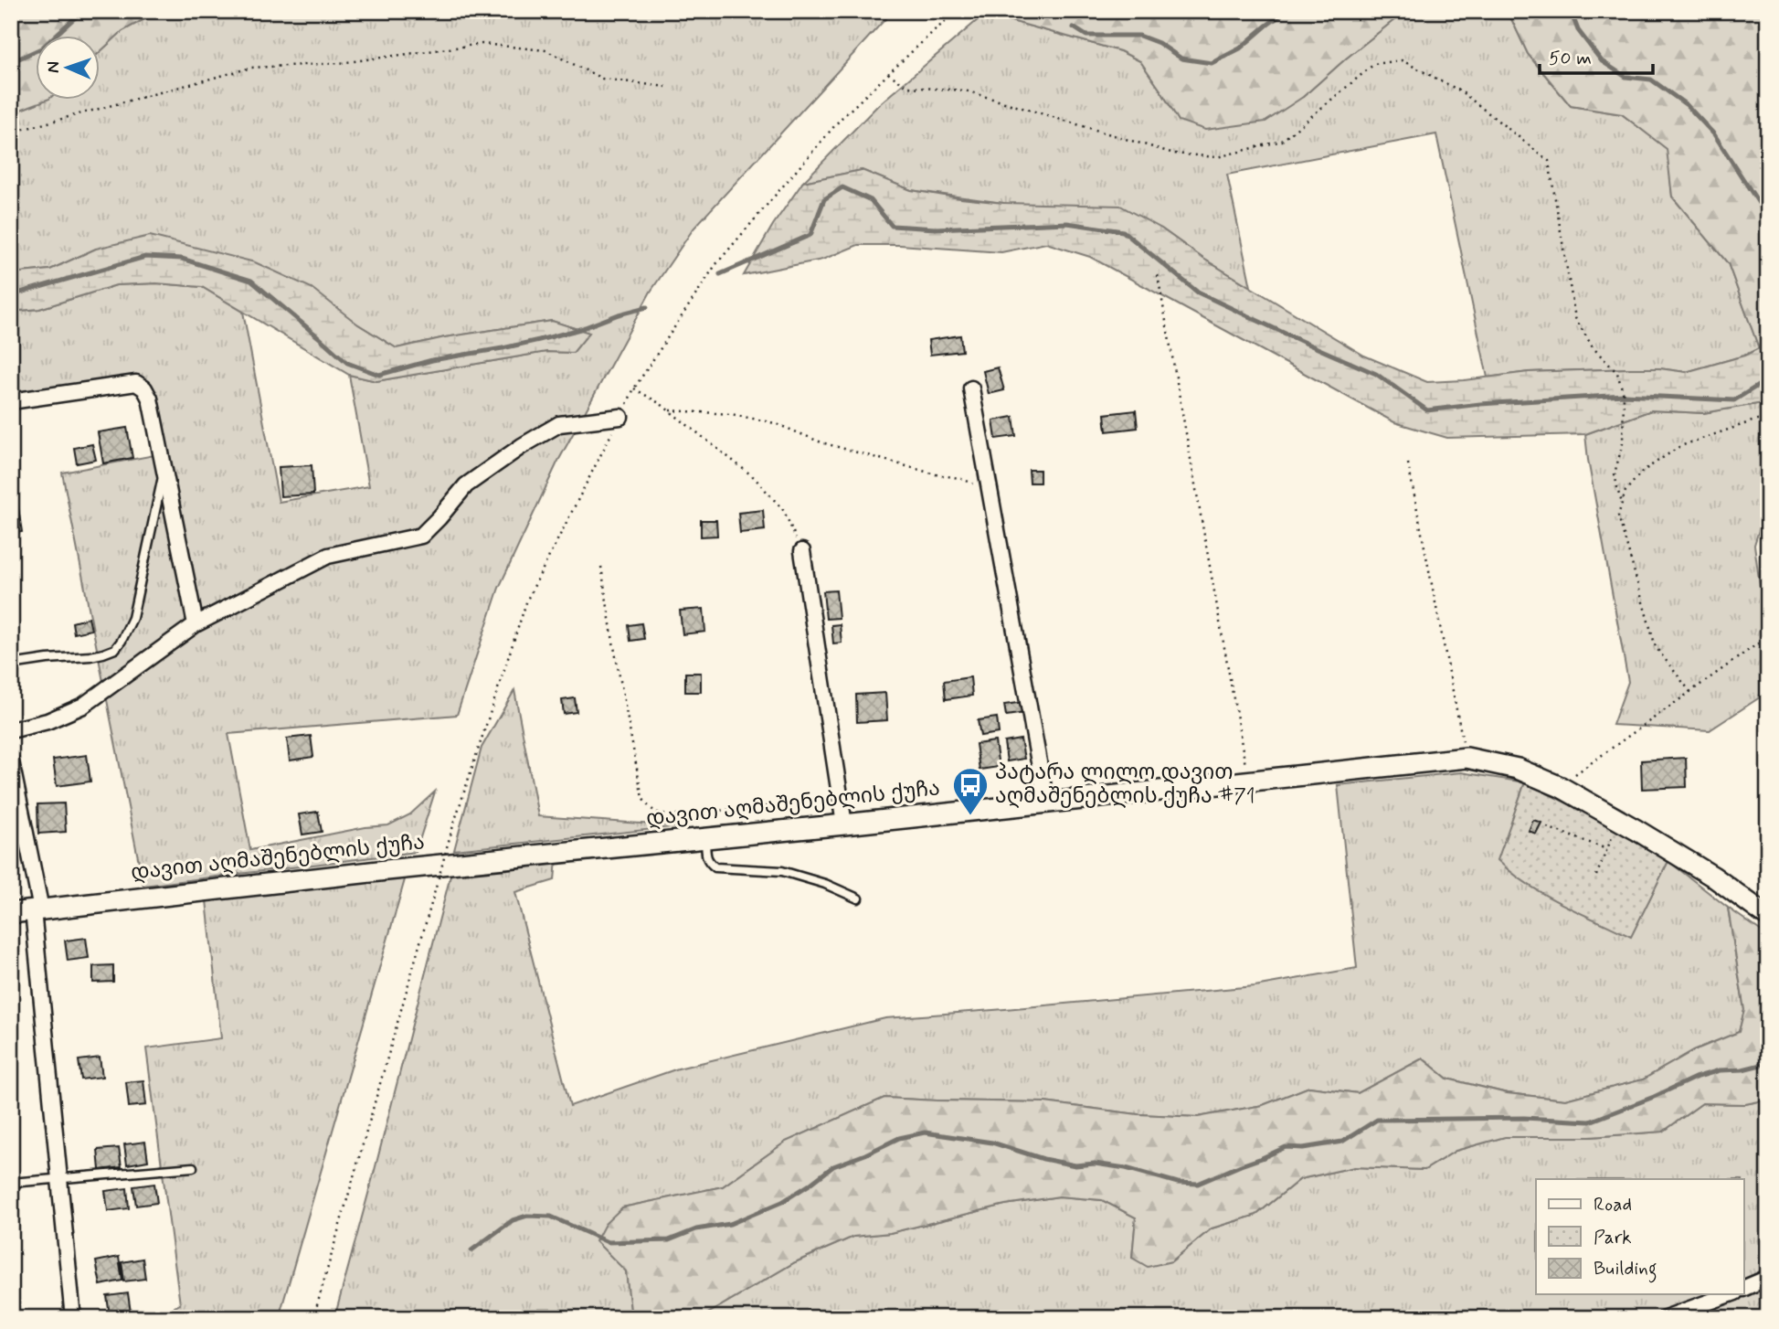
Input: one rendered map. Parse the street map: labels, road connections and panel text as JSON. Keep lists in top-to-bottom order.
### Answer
{
  "streets": {
    "street": ["დავით აღმაშენებლის ქუჩა"]
  },
  "places": {
    "bus stop": ["პატარა ლილო დავით აღმაშენებლის ქუჩა #71"]
  },
  "legend": ["Road", "Park", "Building"],
  "scale_bar": "50 m",
  "north": "left"
}
